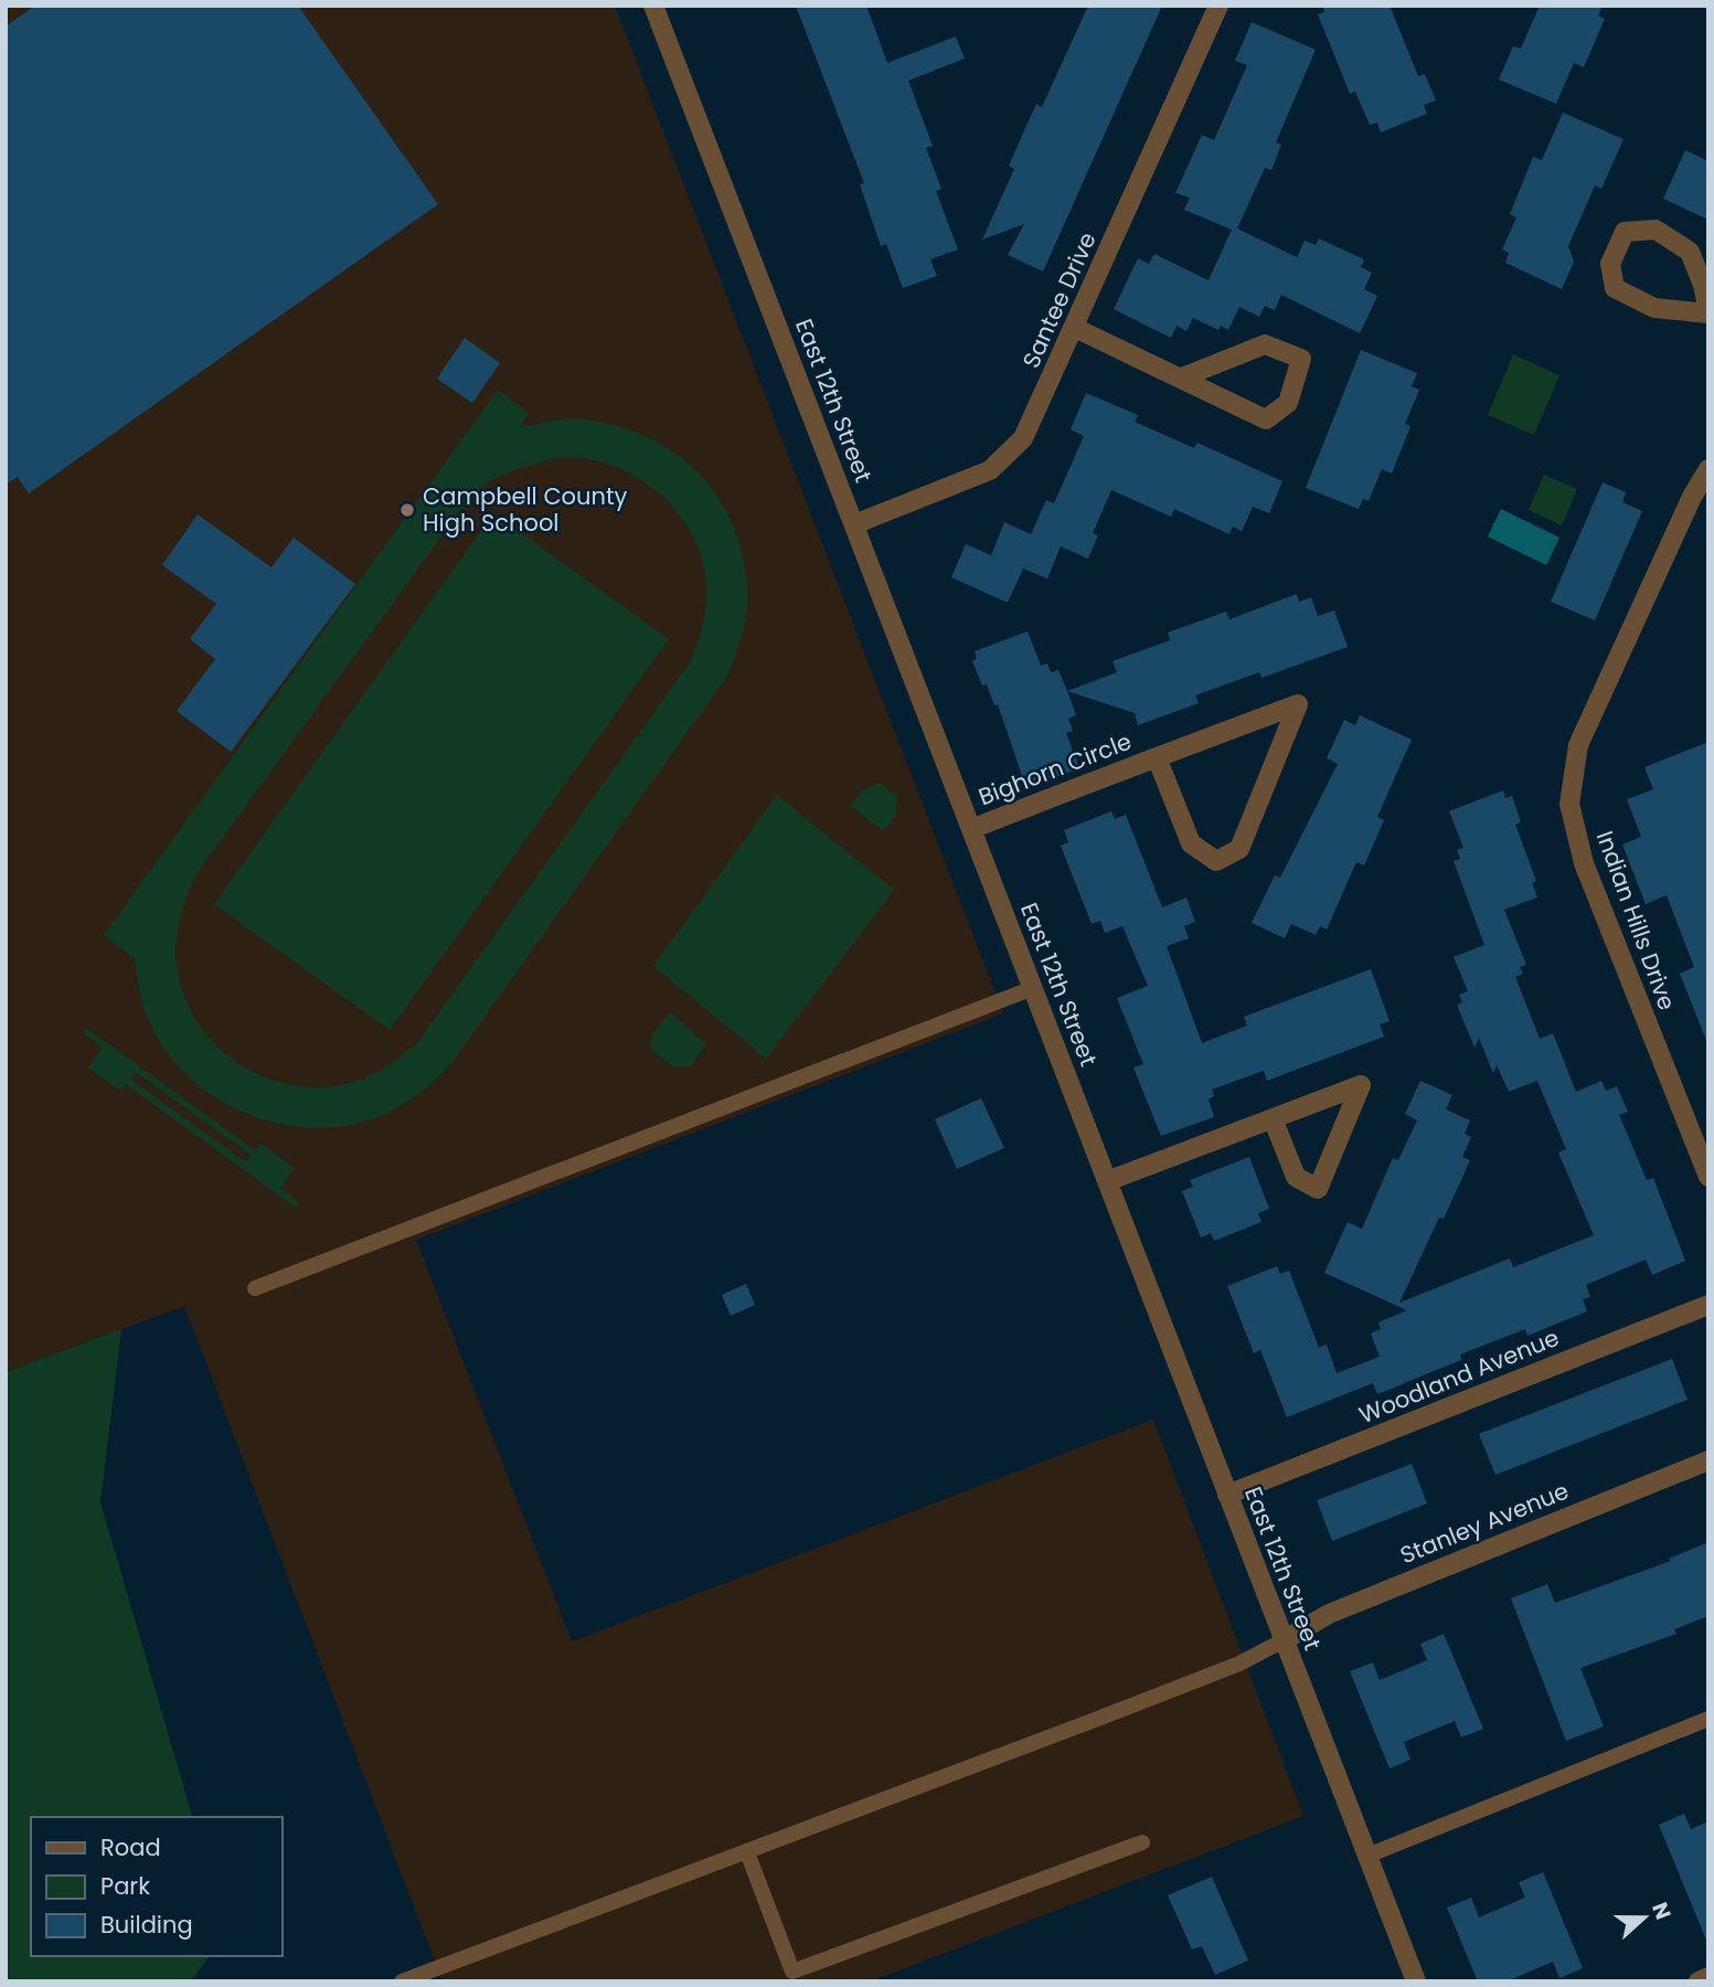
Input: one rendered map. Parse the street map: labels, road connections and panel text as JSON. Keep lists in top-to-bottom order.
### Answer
{
  "streets": {
    "street": [
      "Santee Drive",
      "East 12th Street",
      "Bighorn Circle",
      "Indian Hills Drive",
      "Woodland Avenue",
      "Stanley Avenue"
    ]
  },
  "crossings": [
    ["Santee Drive", "East 12th Street"],
    ["East 12th Street", "Bighorn Circle"],
    ["East 12th Street", "Woodland Avenue"],
    ["East 12th Street", "Stanley Avenue"]
  ],
  "places": ["Campbell County High School"],
  "legend": ["Road", "Park", "Building"],
  "north": "right"
}
